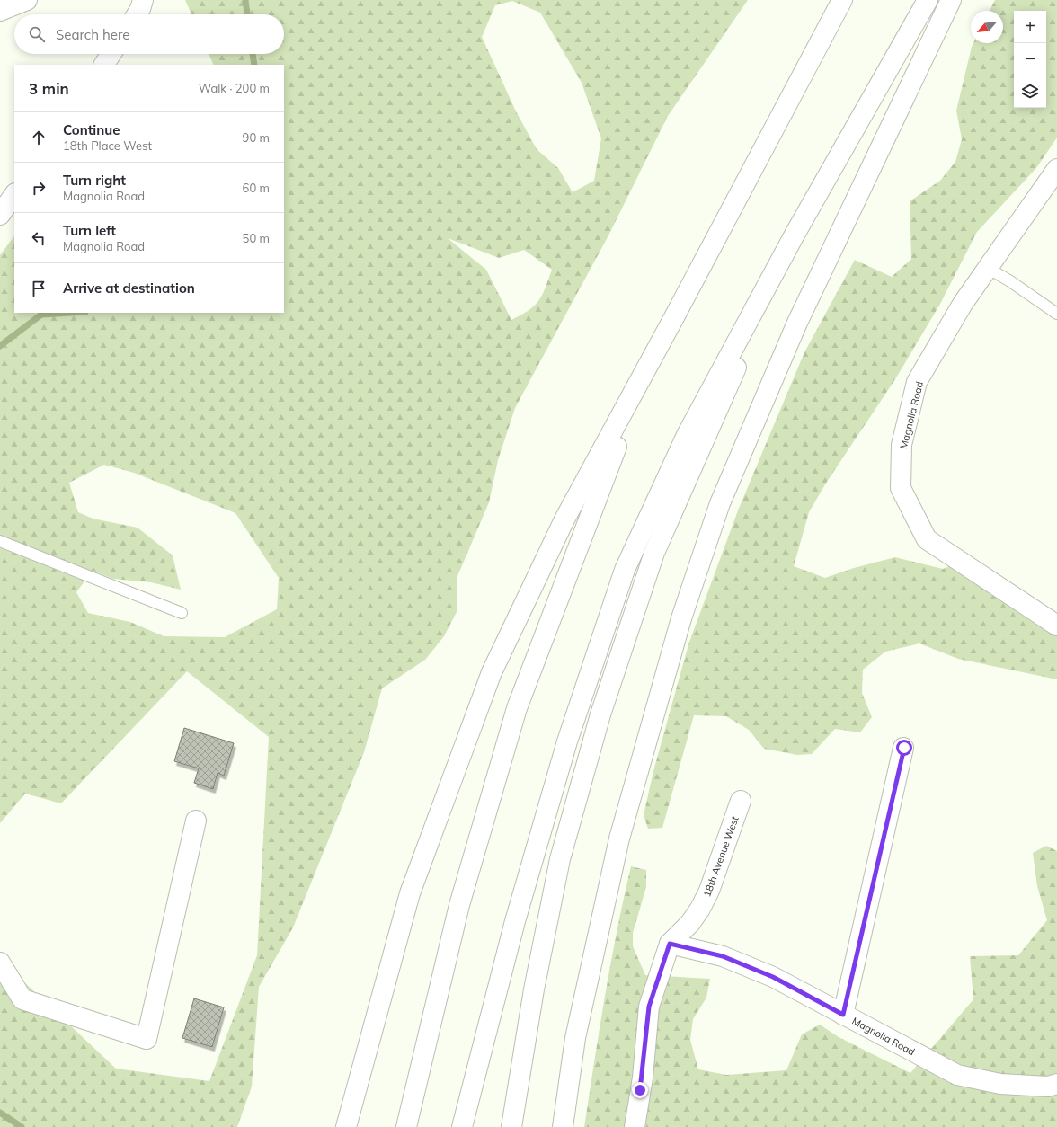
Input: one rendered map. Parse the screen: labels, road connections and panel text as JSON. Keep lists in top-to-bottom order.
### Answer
{
  "streets": {
    "main road": ["Magnolia Road", "18th Avenue West"]
  },
  "crossings": [
    ["Magnolia Road", "18th Avenue West"]
  ],
  "north": "bottom left",
  "page": {
    "map_buttons": ["+", "−"],
    "search": "Search here",
    "heading": ["3 min", "Walk · 200 m"],
    "list": [
      ["Continue", "18th Place West", "90 m"],
      ["Turn right", "Magnolia Road", "60 m"],
      ["Turn left", "Magnolia Road", "50 m"],
      "Arrive at destination"
    ]
  }
}
